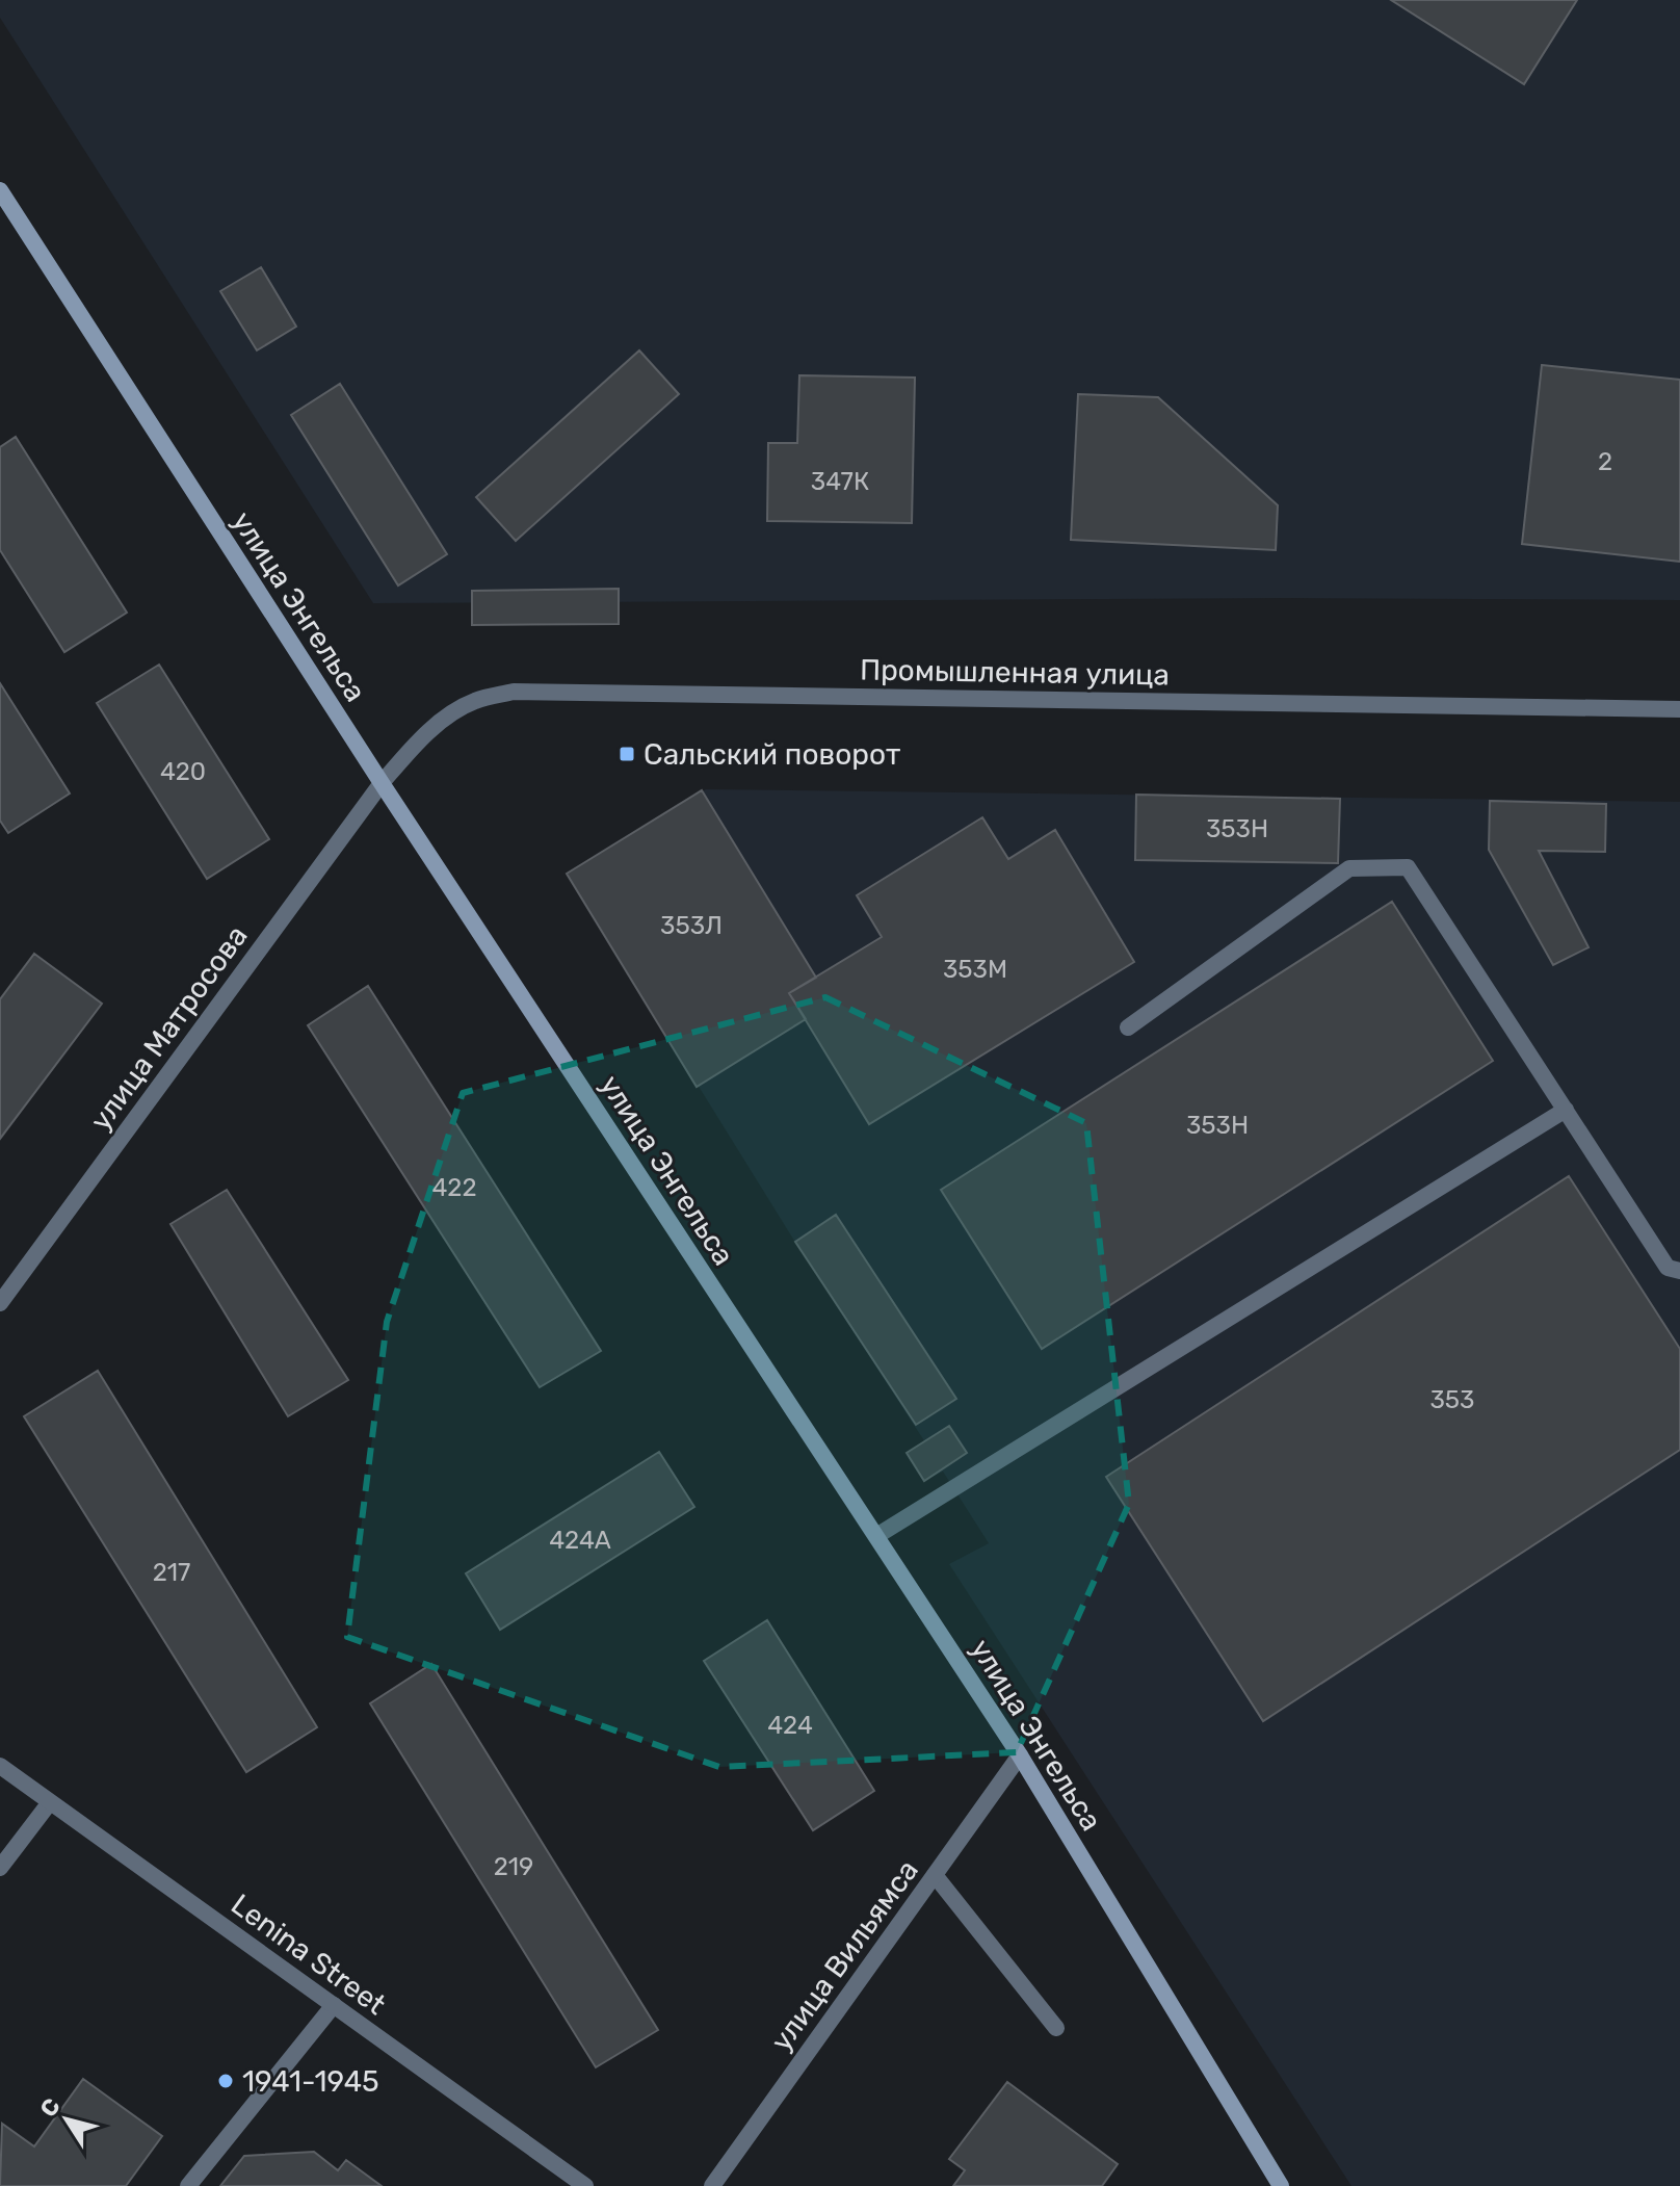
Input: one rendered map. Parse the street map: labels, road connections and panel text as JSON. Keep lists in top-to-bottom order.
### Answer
{
  "streets": {
    "main road": ["улица Энгельса"],
    "street": [
      "Промышленная улица",
      "улица Матросова",
      "Lenina Street",
      "улица Вильямса"
    ]
  },
  "crossings": [
    ["улица Энгельса", "Промышленная улица"],
    ["улица Энгельса", "улица Матросова"],
    ["улица Энгельса", "улица Вильямса"],
    ["Промышленная улица", "улица Матросова"]
  ],
  "places": {
    "transit": ["Сальский поворот"],
    "other": ["1941-1945"]
  },
  "house_numbers": [
    "2",
    "347К",
    "420",
    "353Н",
    "353Л",
    "353М",
    "353Н",
    "422",
    "353",
    "424А",
    "217",
    "424",
    "219"
  ],
  "north": "top left"
}
